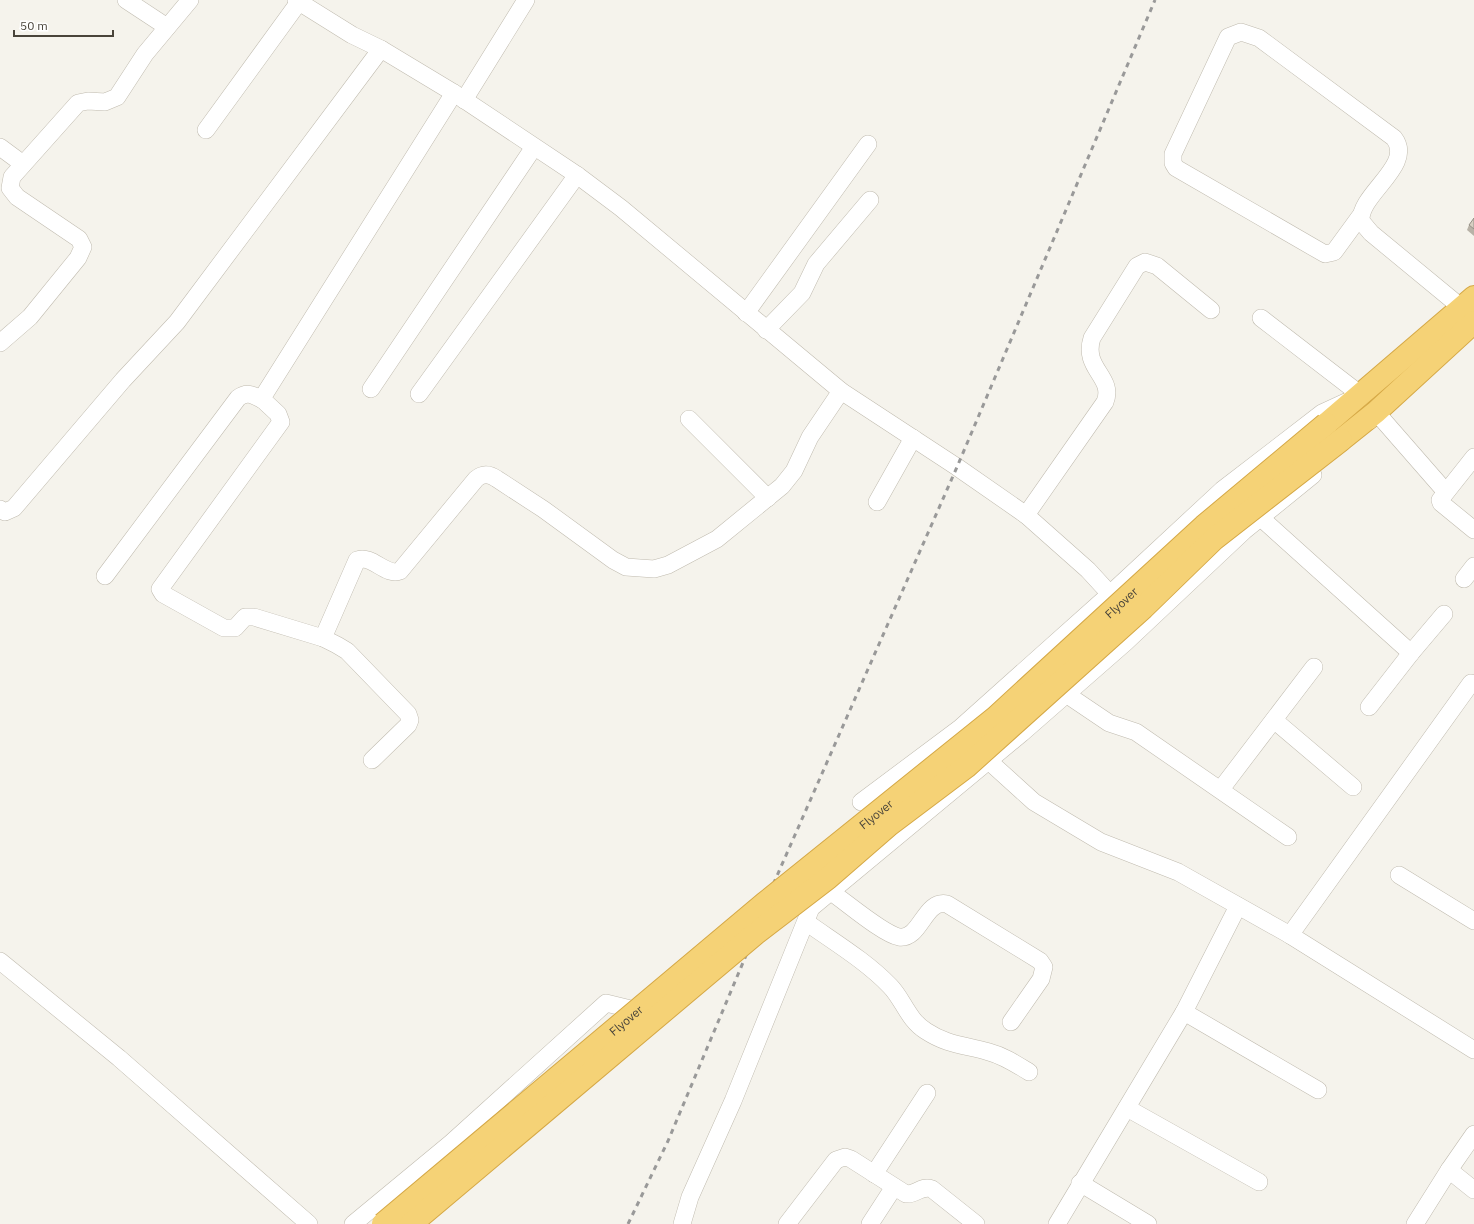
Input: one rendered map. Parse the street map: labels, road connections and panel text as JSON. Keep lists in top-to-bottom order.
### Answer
{
  "streets": {
    "highway": ["Flyover"]
  },
  "scale_bar": "50 m"
}
